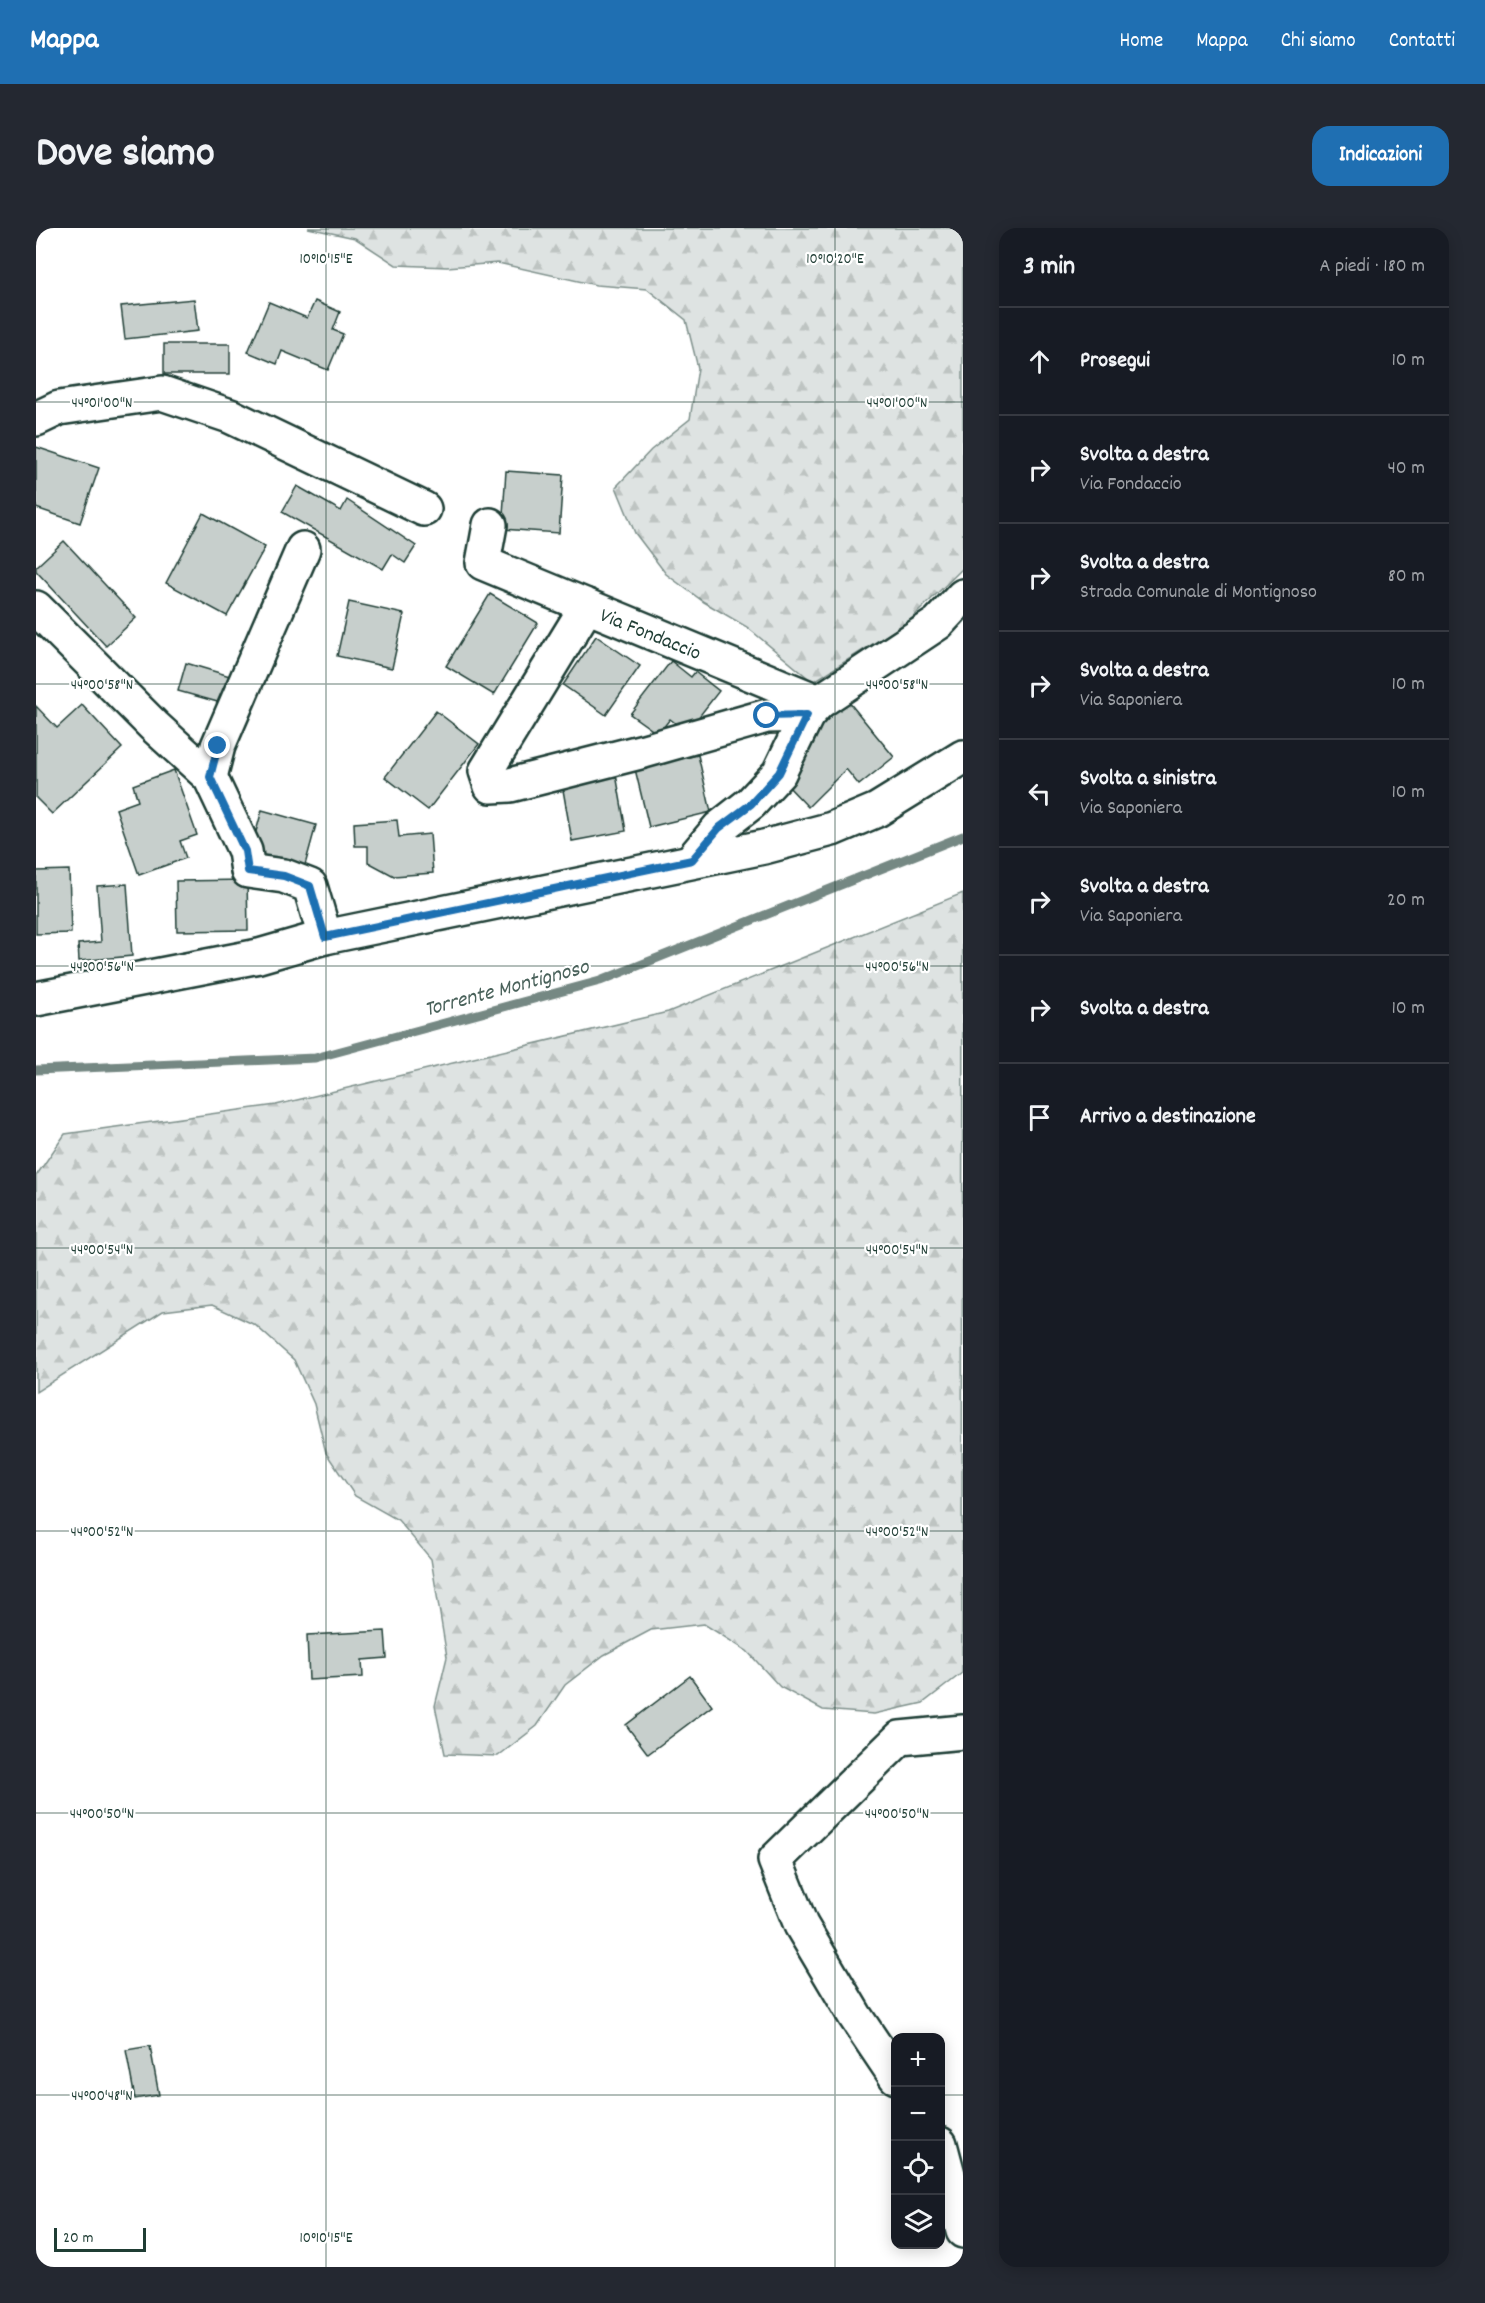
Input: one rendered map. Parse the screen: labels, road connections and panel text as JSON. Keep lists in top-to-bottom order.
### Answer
{
  "streets": {
    "street": ["Via Fondaccio"]
  },
  "water": ["Torrente Montignoso"],
  "scale_bar": "20 m",
  "page": {
    "header": "Mappa",
    "nav": [
      "Home",
      "Mappa",
      "Chi siamo",
      "Contatti"
    ],
    "title": "Dove siamo",
    "buttons": "Indicazioni",
    "heading": ["3 min", "A piedi · 180 m"],
    "list": [
      ["Prosegui", "10 m"],
      ["Svolta a destra", "Via Fondaccio", "40 m"],
      ["Svolta a destra", "Strada Comunale di Montignoso", "80 m"],
      ["Svolta a destra", "Via Saponiera", "10 m"],
      ["Svolta a sinistra", "Via Saponiera", "10 m"],
      ["Svolta a destra", "Via Saponiera", "20 m"],
      ["Svolta a destra", "10 m"],
      "Arrivo a destinazione"
    ],
    "map_buttons": ["+", "−"],
    "scale": "20 m"
  },
  "coordinates": [
    "10°10'15\"E",
    "10°10'20\"E",
    "44°01'00\"N",
    "44°00'58\"N",
    "44°00'56\"N",
    "44°00'54\"N",
    "44°00'52\"N",
    "44°00'50\"N",
    "44°00'48\"N"
  ]
}
